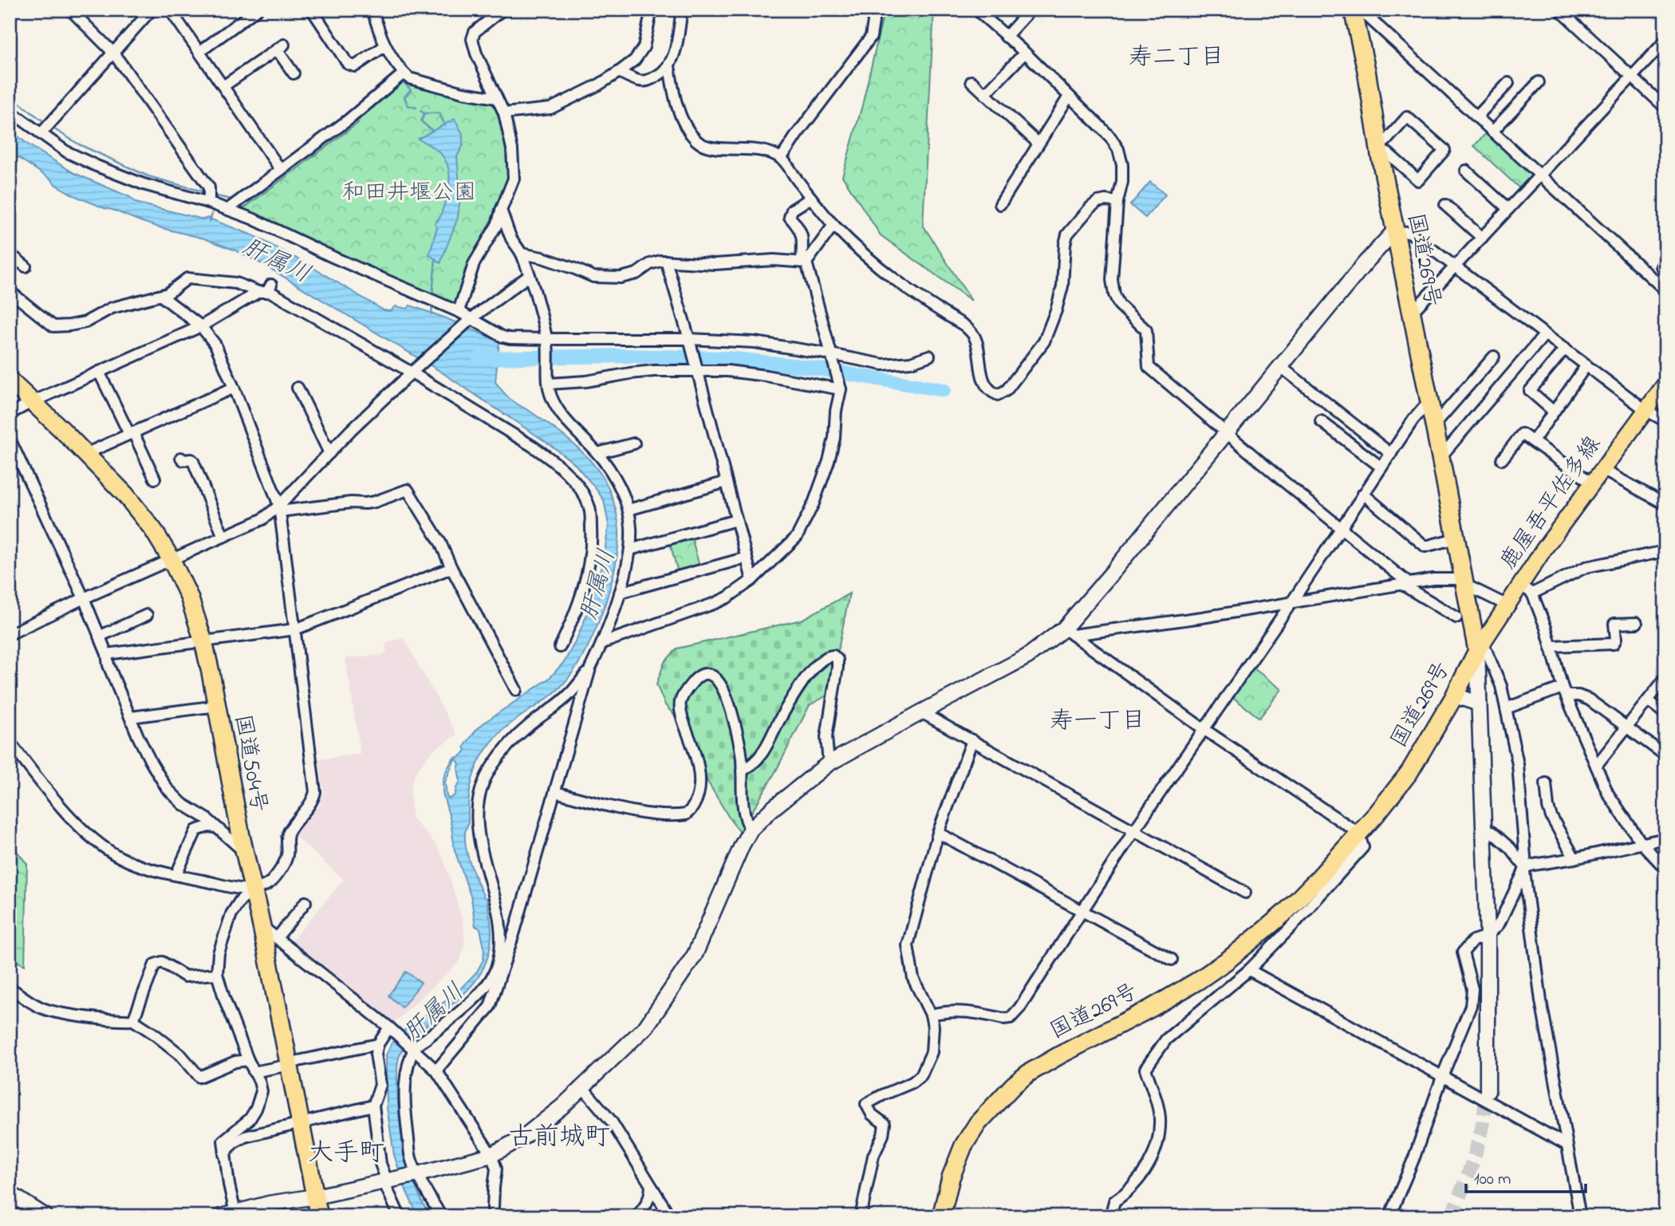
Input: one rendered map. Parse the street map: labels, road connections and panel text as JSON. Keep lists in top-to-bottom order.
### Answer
{
  "streets": {
    "highway": ["国道269号", "国道504号"],
    "main road": ["鹿屋吾平佐多線"]
  },
  "crossings": [
    ["国道269号", "鹿屋吾平佐多線"]
  ],
  "districts": [
    "寿二丁目",
    "寿一丁目",
    "古前城町",
    "大手町"
  ],
  "water": ["肝属川"],
  "parks": ["和田井堰公園"],
  "scale_bar": "100 m"
}
